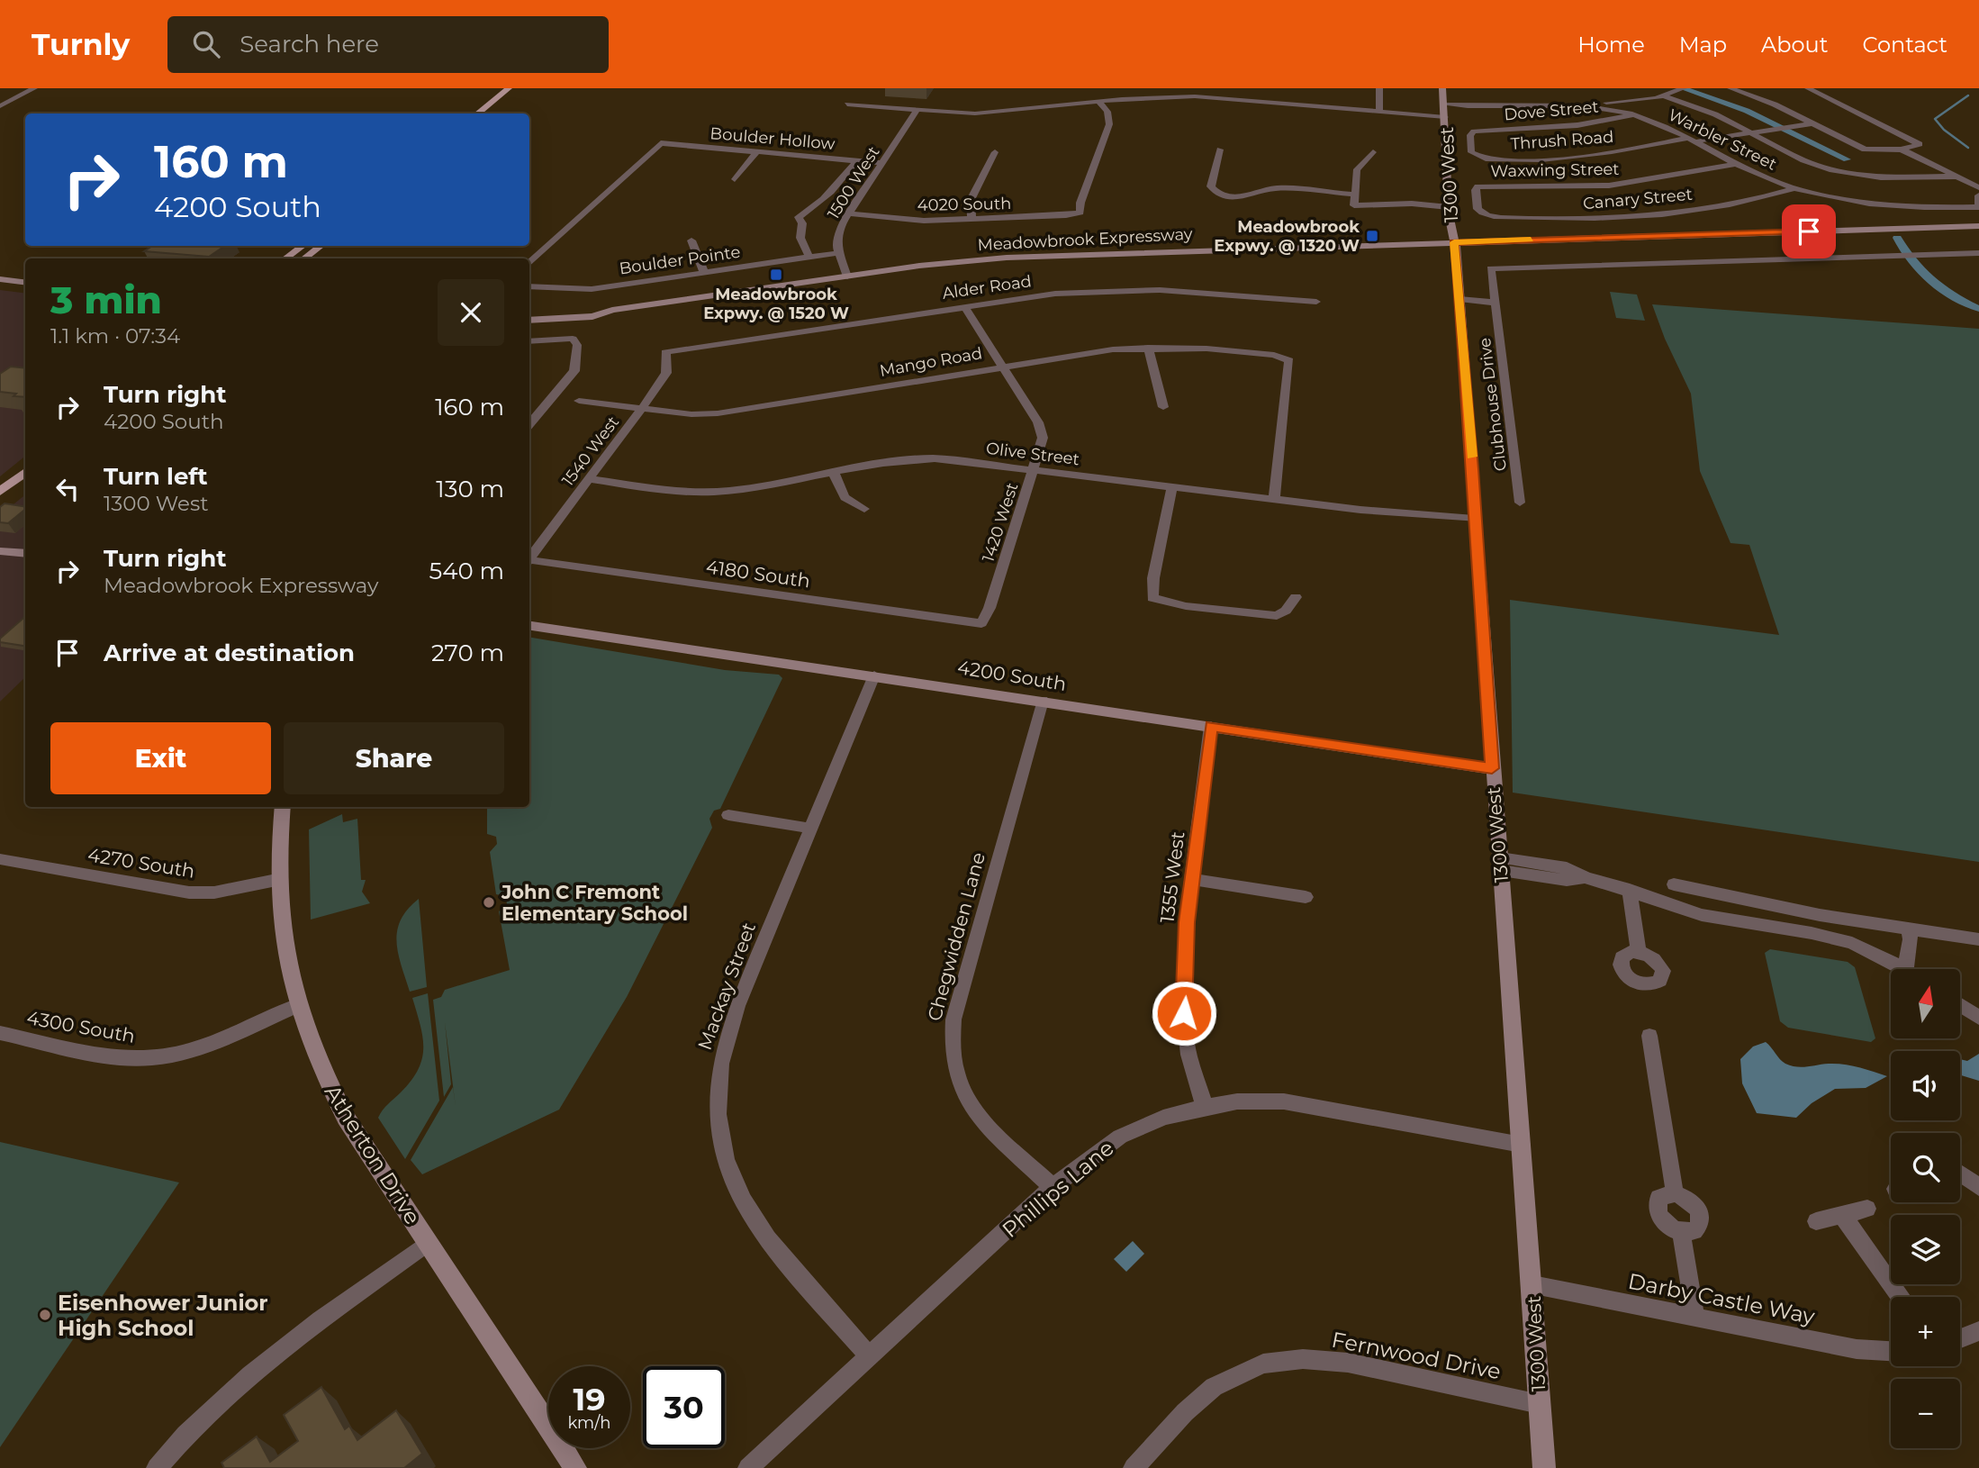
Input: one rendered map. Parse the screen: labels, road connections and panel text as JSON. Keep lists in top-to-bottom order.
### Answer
{
  "streets": {
    "street": [
      "Dove Street",
      "Boulder Hollow",
      "Warbler Street",
      "Thrush Road",
      "Waxwing Street",
      "1300 West",
      "1500 West",
      "Canary Street",
      "4020 South",
      "Meadowbrook Expressway",
      "Boulder Pointe",
      "Alder Road",
      "Mango Road",
      "Clubhouse Drive",
      "1540 West",
      "Olive Street",
      "1420 West",
      "4180 South",
      "4200 South",
      "4270 South",
      "1355 West",
      "Chegwidden Lane",
      "Mackay Street",
      "4300 South",
      "Atherton Drive",
      "Phillips Lane",
      "Darby Castle Way",
      "Fernwood Drive"
    ]
  },
  "crossings": [
    ["Dove Street", "Warbler Street"],
    ["Dove Street", "Thrush Road"],
    ["Boulder Hollow", "1500 West"],
    ["Warbler Street", "Thrush Road"],
    ["Warbler Street", "Waxwing Street"],
    ["Warbler Street", "Canary Street"],
    ["Waxwing Street", "Canary Street"],
    ["1300 West", "Meadowbrook Expressway"],
    ["1300 West", "Olive Street"],
    ["1300 West", "4200 South"],
    ["1300 West", "Phillips Lane"],
    ["1300 West", "Darby Castle Way"],
    ["1300 West", "Fernwood Drive"],
    ["1500 West", "4020 South"],
    ["1500 West", "Boulder Pointe"],
    ["Alder Road", "1540 West"],
    ["Alder Road", "1420 West"],
    ["Mango Road", "1540 West"],
    ["Mango Road", "Olive Street"],
    ["Mango Road", "1420 West"],
    ["1540 West", "Olive Street"],
    ["Olive Street", "1420 West"],
    ["1420 West", "4180 South"],
    ["4200 South", "1355 West"],
    ["4200 South", "Chegwidden Lane"],
    ["4200 South", "Mackay Street"],
    ["4270 South", "Atherton Drive"],
    ["1355 West", "Phillips Lane"],
    ["Chegwidden Lane", "Phillips Lane"],
    ["Mackay Street", "Phillips Lane"],
    ["4300 South", "Atherton Drive"]
  ],
  "places": {
    "transit": ["Meadowbrook Expwy. @ 1320 W", "Meadowbrook Expwy. @ 1520 W"],
    "other": ["John C Fremont Elementary School", "Eisenhower Junior High School"]
  },
  "north": "top",
  "page": {
    "header": "Turnly",
    "search": "Search here",
    "nav": [
      "Home",
      "Map",
      "About",
      "Contact"
    ],
    "turn": ["160 m", "4200 South"],
    "heading": ["3 min", "1.1 km · 07:34"],
    "list": [
      {
        "name": "Turn right",
        "note": "4200 South",
        "value": "160 m"
      },
      {
        "name": "Turn left",
        "note": "1300 West",
        "value": "130 m"
      },
      {
        "name": "Turn right",
        "note": "Meadowbrook Expressway",
        "value": "540 m"
      },
      {
        "name": "Arrive at destination",
        "value": "270 m"
      }
    ],
    "buttons": ["Exit", "Share"],
    "map_buttons": ["+", "−"],
    "speed": "19 km/h",
    "limit": "30"
  }
}
